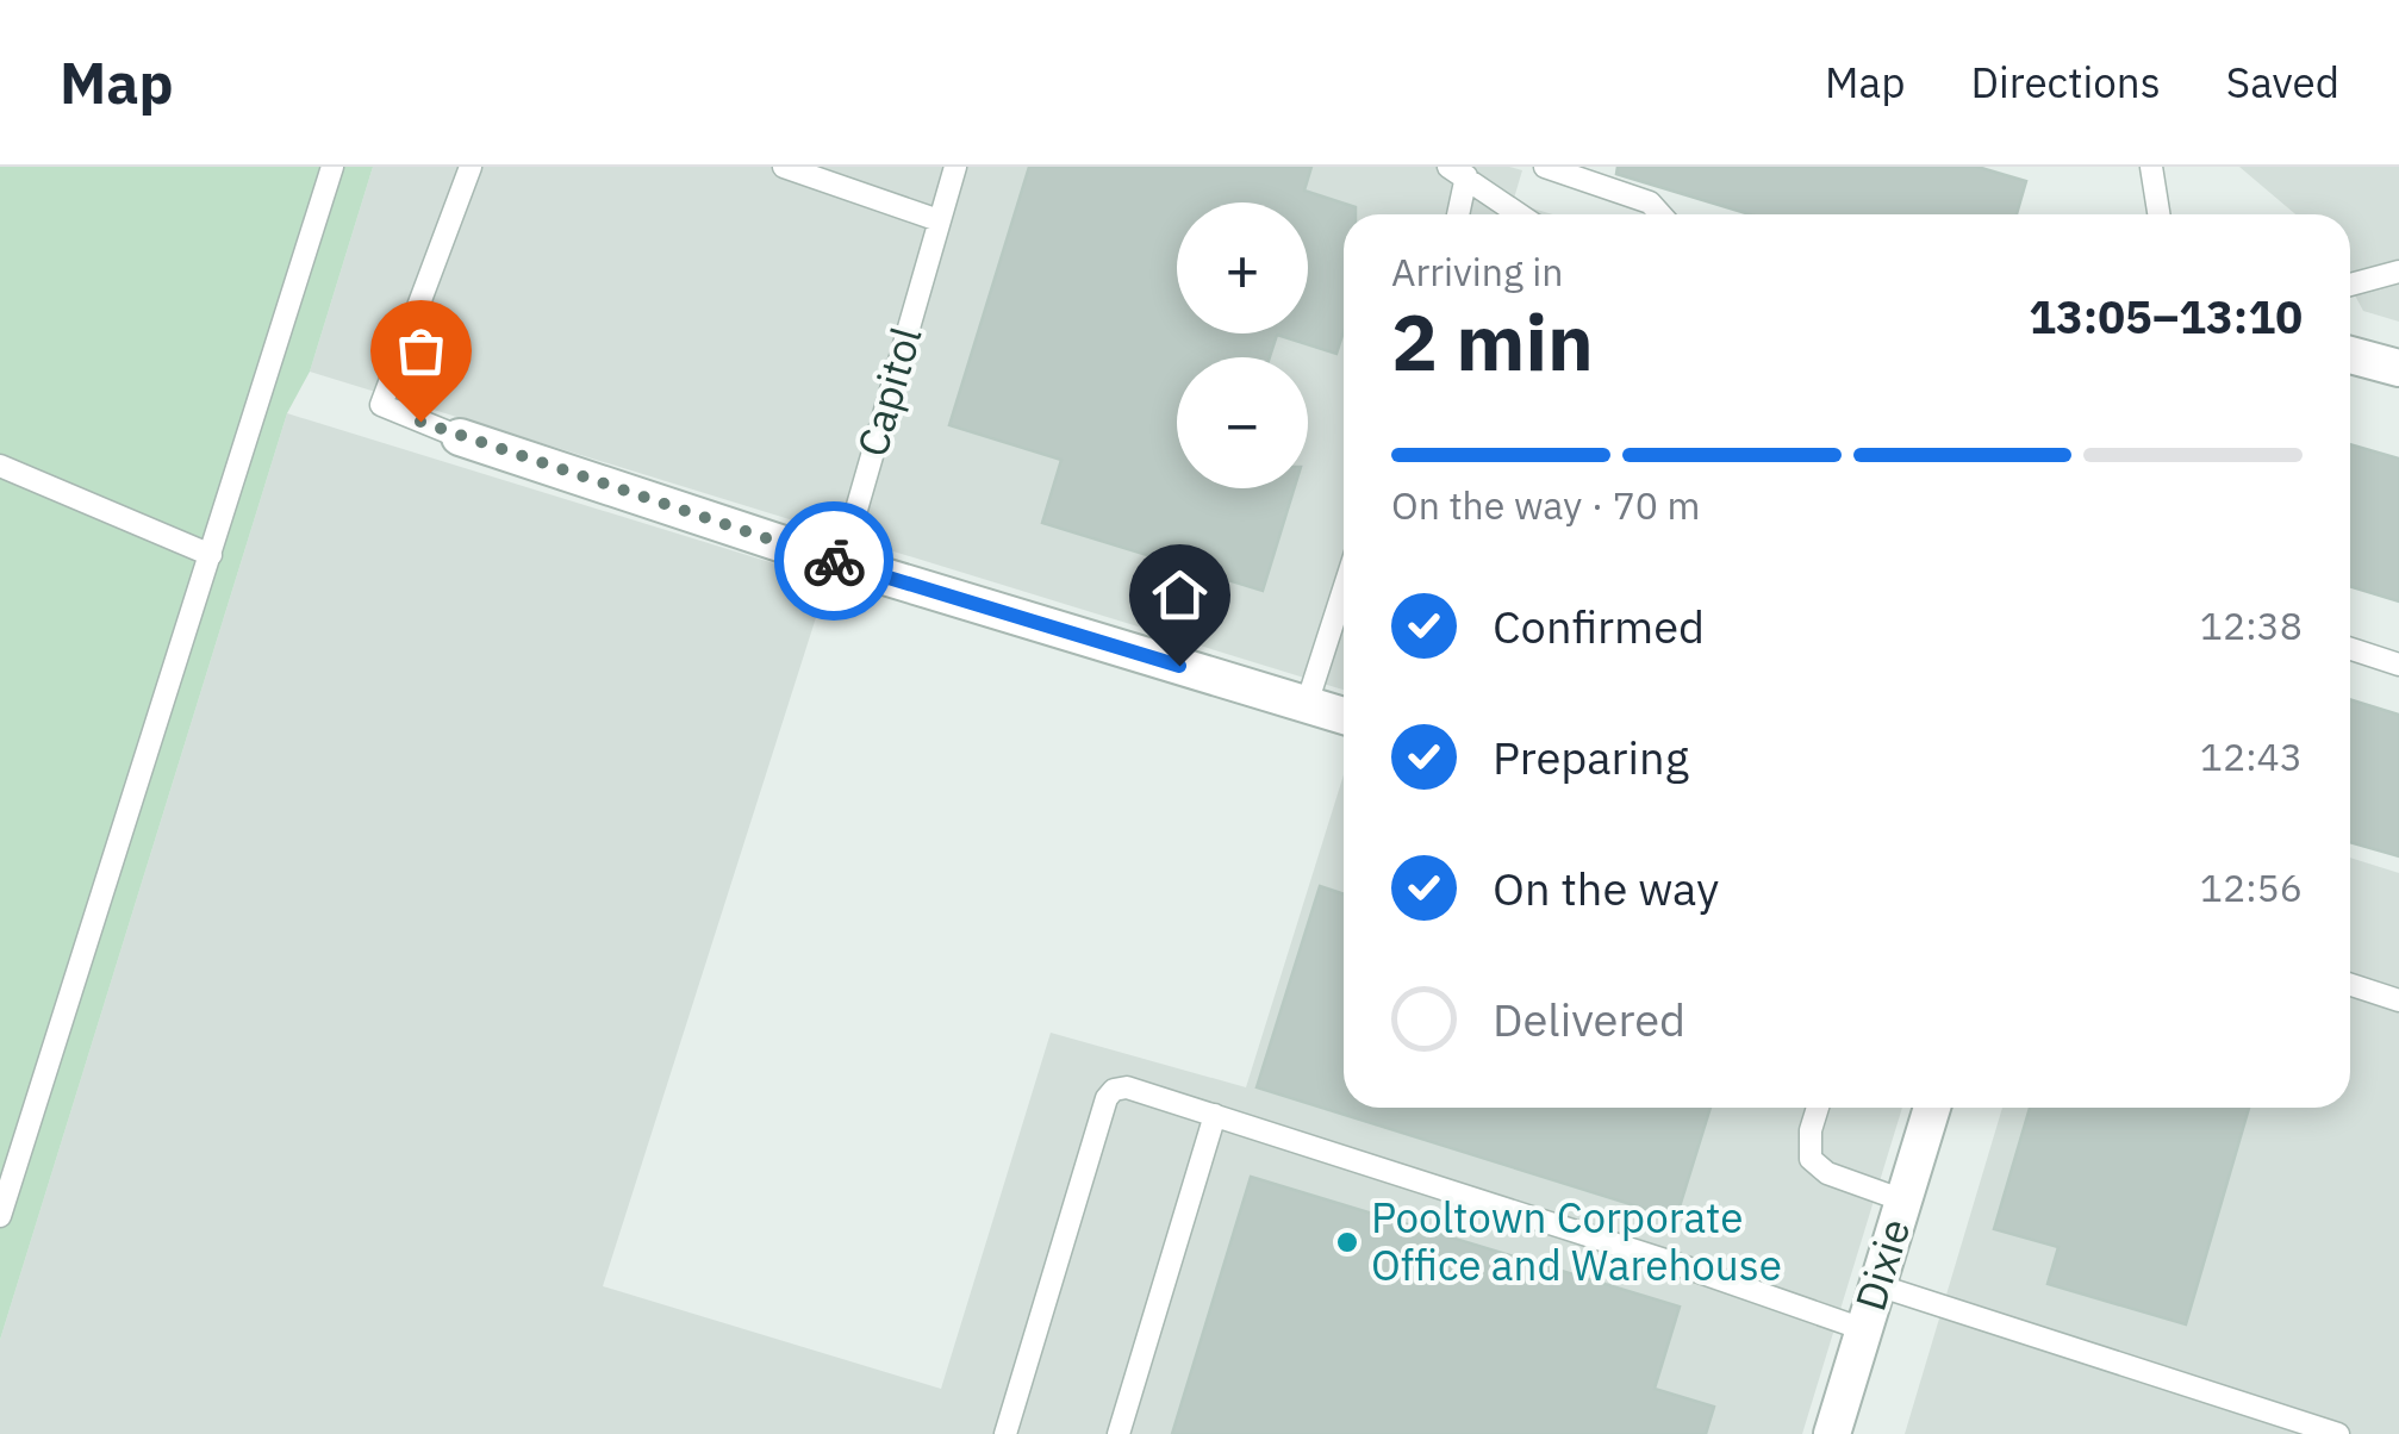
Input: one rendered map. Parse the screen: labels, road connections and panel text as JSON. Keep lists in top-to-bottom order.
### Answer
{
  "streets": {
    "street": ["Dixie"],
    "lane": ["Capitol"]
  },
  "places": ["Pooltown Corporate Office and Warehouse"],
  "page": {
    "header": "Map",
    "nav": ["Map", "Directions", "Saved"],
    "map_buttons": ["+", "−"],
    "heading": ["2 min", "Arriving in", "13:05–13:10"],
    "bar": "On the way · 70 m",
    "list": [
      ["Confirmed", "12:38"],
      ["Preparing", "12:43"],
      ["On the way", "12:56"],
      "Delivered"
    ]
  }
}
